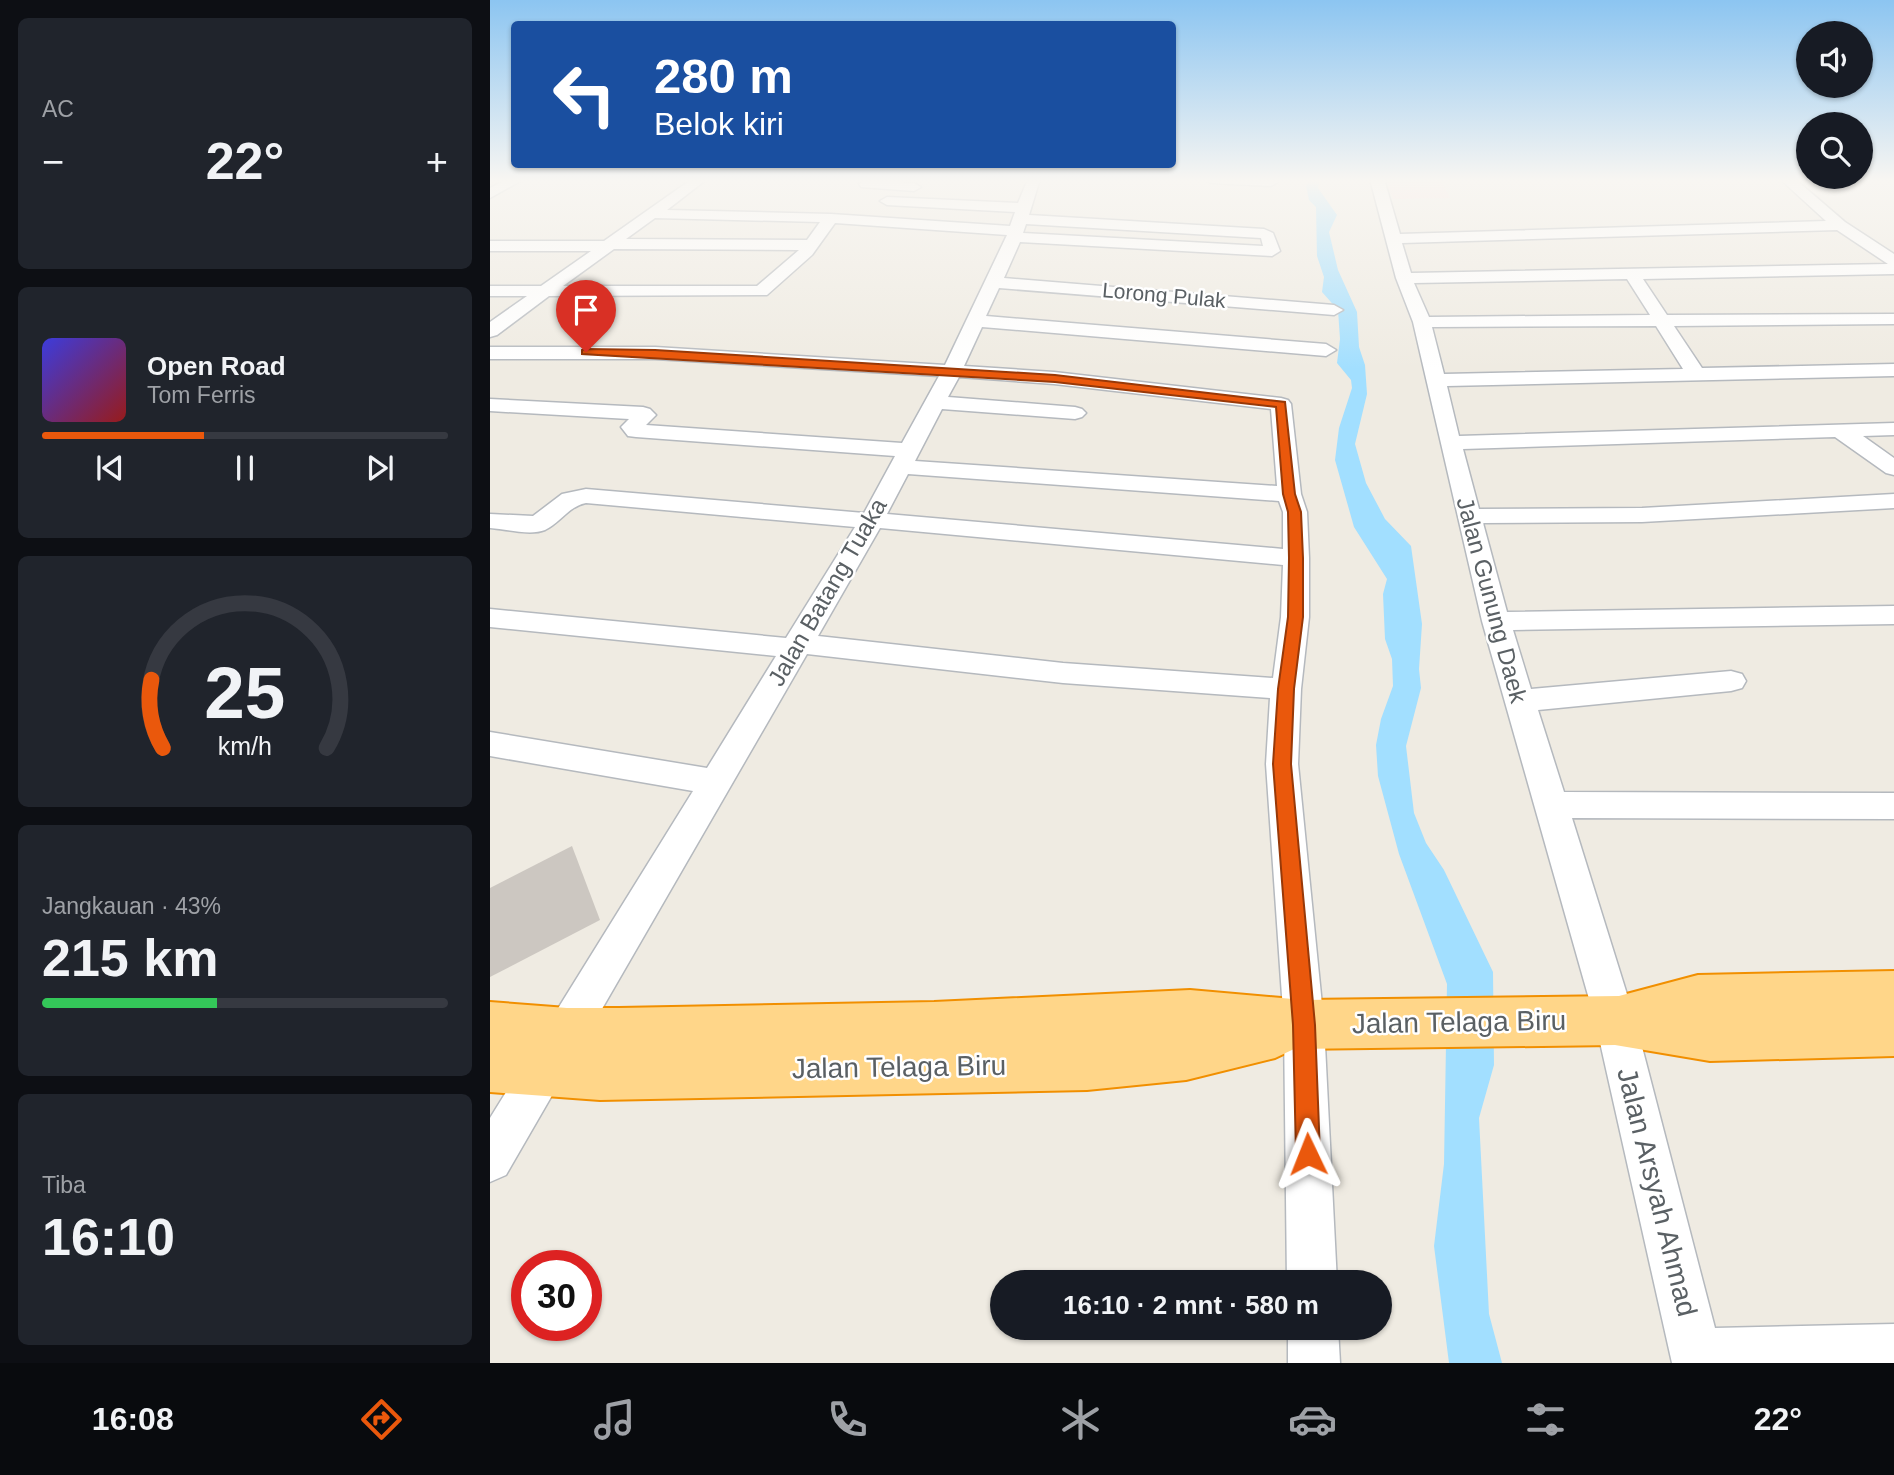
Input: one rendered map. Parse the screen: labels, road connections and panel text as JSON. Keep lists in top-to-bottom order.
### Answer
{
  "streets": {
    "highway": ["Jalan Telaga Biru"],
    "street": [
      "Lorong Pulak",
      "Jalan Batang Tuaka",
      "Jalan Gunung Daek",
      "Jalan Arsyah Ahmad"
    ]
  },
  "crossings": [
    ["Lorong Pulak", "Jalan Batang Tuaka"],
    ["Jalan Batang Tuaka", "Jalan Telaga Biru"],
    ["Jalan Gunung Daek", "Jalan Telaga Biru"],
    ["Jalan Gunung Daek", "Jalan Arsyah Ahmad"],
    ["Jalan Telaga Biru", "Jalan Arsyah Ahmad"]
  ],
  "page": {
    "tile": [
      "AC",
      ["Jangkauan · 43%", "215 km"],
      ["Tiba", "16:10"]
    ],
    "turn": ["280 m", "Belok kiri"],
    "heat": ["−", "22°", "+"],
    "song": ["Open Road", "Tom Ferris"],
    "limit": "30",
    "trip": "16:10 · 2 mnt · 580 m",
    "tabs": ["16:08", "22°"],
    "gauge": ["25", "km/h"]
  }
}
